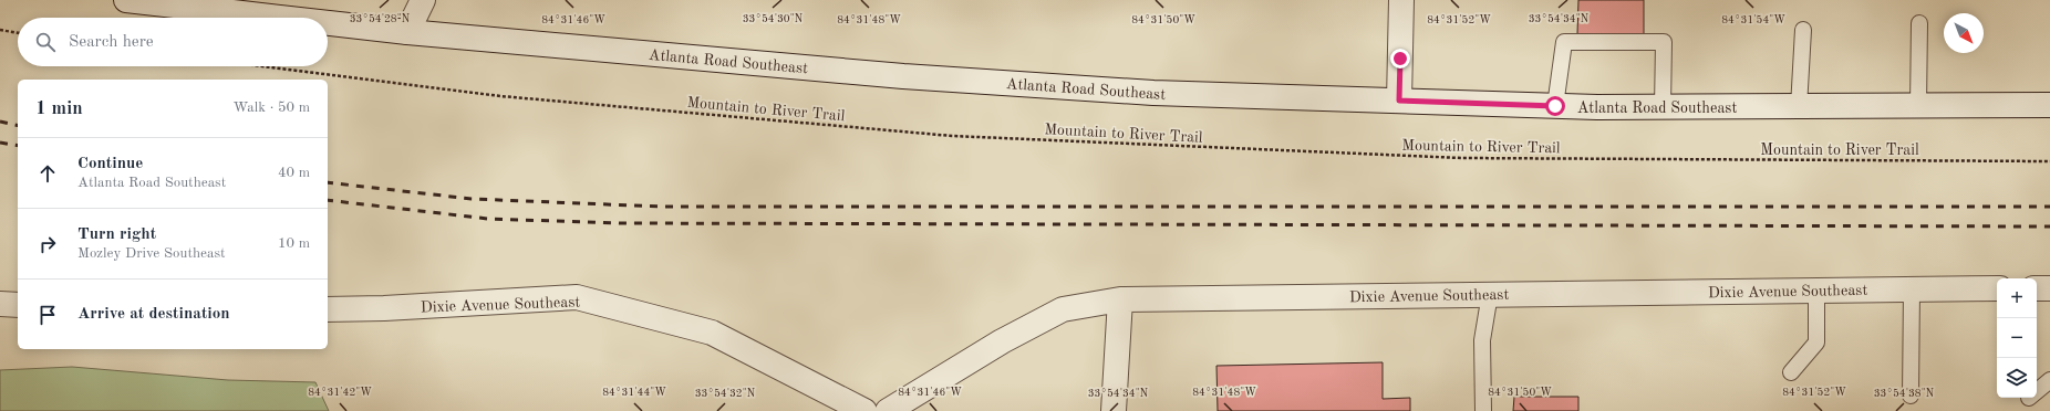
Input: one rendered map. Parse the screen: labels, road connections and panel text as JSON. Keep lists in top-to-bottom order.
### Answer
{
  "streets": {
    "street": ["Atlanta Road Southeast", "Dixie Avenue Southeast"],
    "path": ["Mountain to River Trail"]
  },
  "north": "bottom right",
  "page": {
    "search": "Search here",
    "heading": ["1 min", "Walk · 50 m"],
    "list": [
      ["Continue", "Atlanta Road Southeast", "40 m"],
      ["Turn right", "Mozley Drive Southeast", "10 m"],
      "Arrive at destination"
    ],
    "map_buttons": ["+", "−"]
  },
  "coordinates": [
    "33°54'28\"N",
    "33°54'30\"N",
    "33°54'34\"N",
    "84°31'46\"W",
    "84°31'48\"W",
    "84°31'50\"W",
    "84°31'52\"W",
    "84°31'54\"W",
    "84°31'42\"W",
    "84°31'44\"W",
    "33°54'32\"N",
    "33°54'38\"N"
  ]
}
